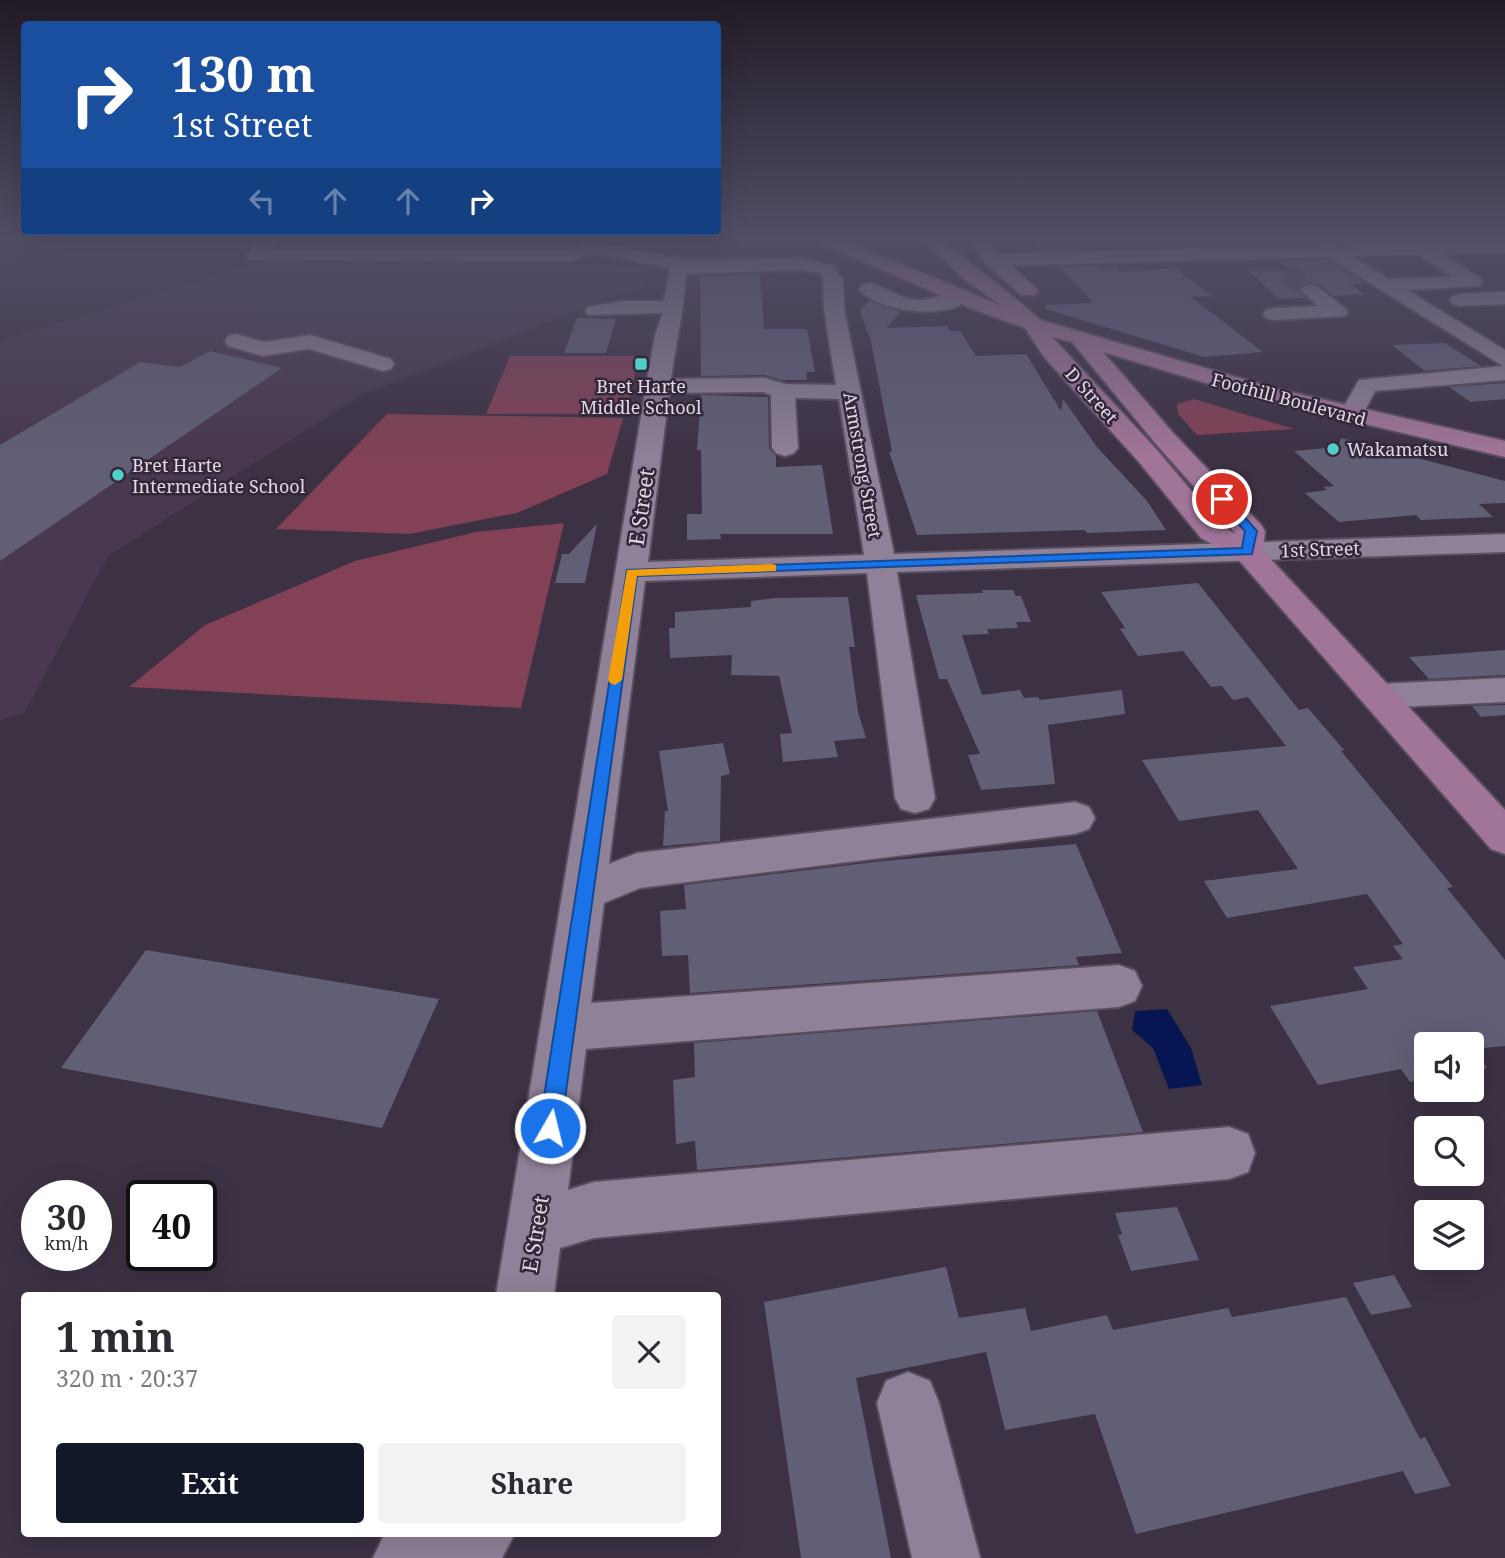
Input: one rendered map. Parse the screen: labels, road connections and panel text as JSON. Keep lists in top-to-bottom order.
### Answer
{
  "streets": {
    "main road": ["D Street", "Foothill Boulevard"],
    "street": ["Armstrong Street", "E Street", "1st Street"]
  },
  "crossings": [
    ["D Street", "Foothill Boulevard"],
    ["D Street", "1st Street"],
    ["Armstrong Street", "1st Street"],
    ["E Street", "1st Street"]
  ],
  "places": {
    "transit": ["Bret Harte Middle School"],
    "other": ["Wakamatsu", "Bret Harte Intermediate School"]
  },
  "page": {
    "turn": ["130 m", "1st Street"],
    "speed": "30 km/h",
    "limit": "40",
    "heading": ["1 min", "320 m · 20:37"],
    "buttons": ["Exit", "Share"]
  }
}
